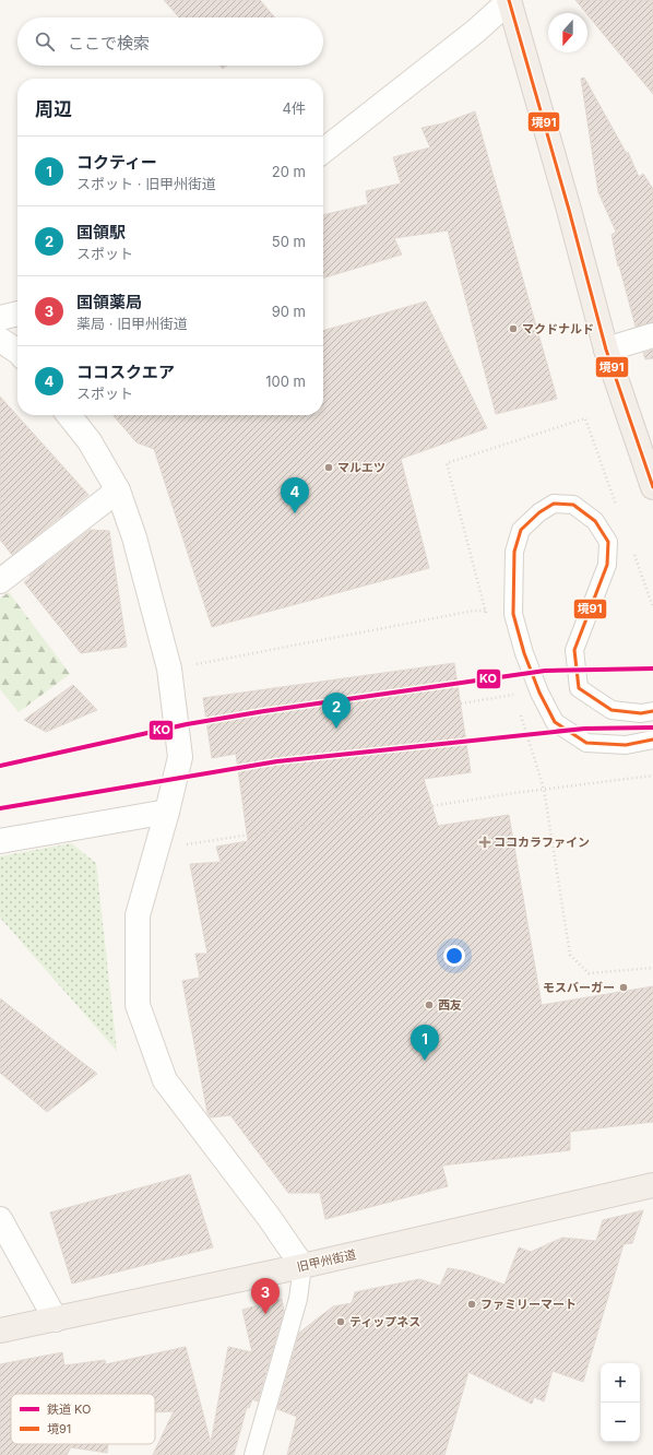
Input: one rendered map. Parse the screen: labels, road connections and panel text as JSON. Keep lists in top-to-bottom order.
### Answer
{
  "streets": {
    "main road": ["旧甲州街道"]
  },
  "places": {
    "other": [
      "マクドナルド",
      "マルエツ",
      "モスバーガー",
      "西友",
      "ファミリーマート",
      "ティップネス"
    ],
    "health": ["ココカラファイン"]
  },
  "lines": ["transit line 境91", "rail line KO"],
  "legend": ["鉄道 KO", "境91"],
  "north": "bottom",
  "page": {
    "search": "ここで検索",
    "heading": ["周辺", "4件"],
    "list": [
      {
        "mark": "1",
        "name": "コクティー",
        "note": "スポット · 旧甲州街道",
        "value": "20 m"
      },
      {
        "mark": "2",
        "name": "国領駅",
        "note": "スポット",
        "value": "50 m"
      },
      {
        "mark": "3",
        "name": "国領薬局",
        "note": "薬局 · 旧甲州街道",
        "value": "90 m"
      },
      {
        "mark": "4",
        "name": "ココスクエア",
        "note": "スポット",
        "value": "100 m"
      }
    ],
    "pins": [
      "4",
      "2",
      "1",
      "3"
    ],
    "map_buttons": ["+", "−"]
  }
}
